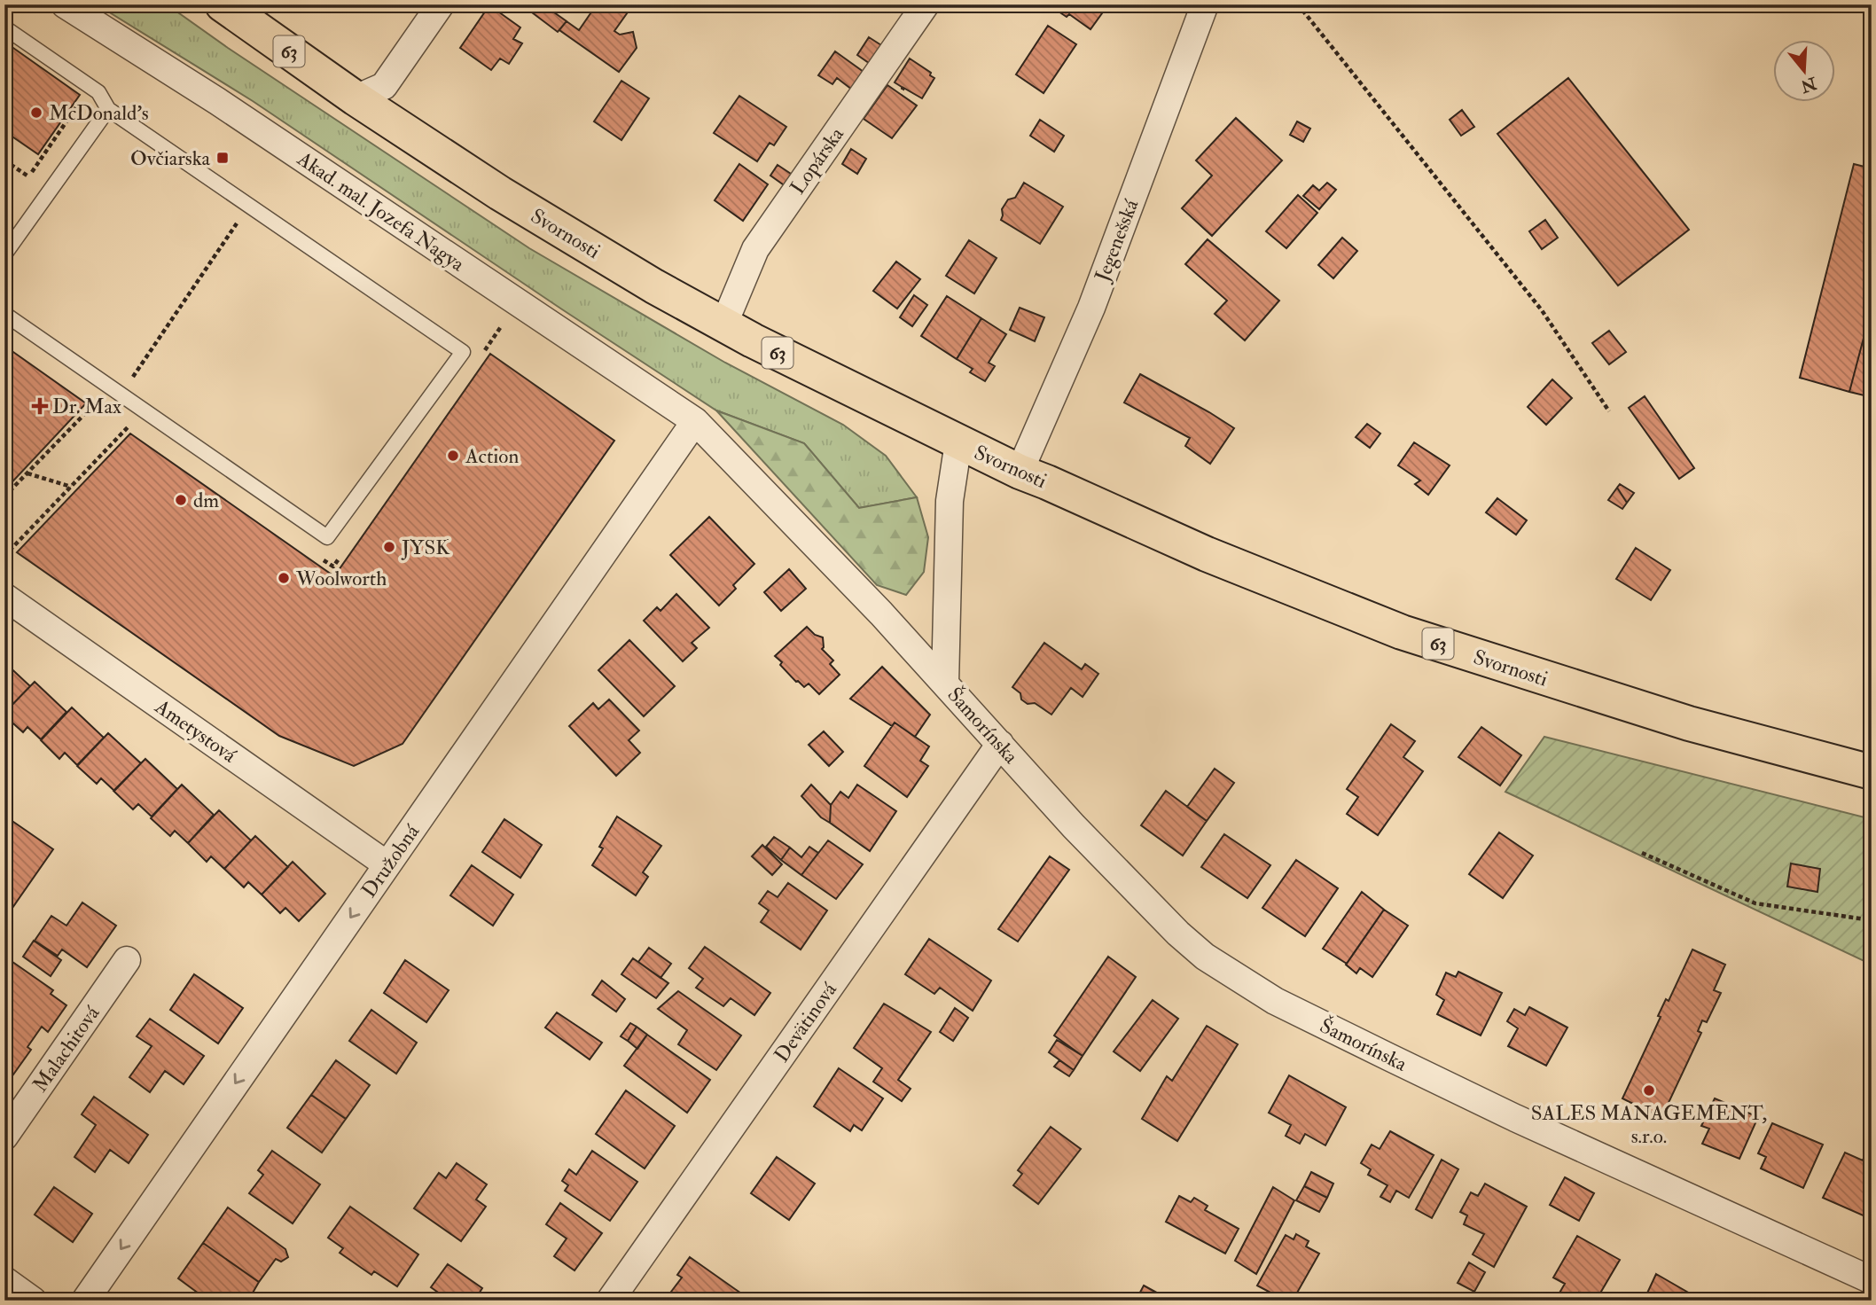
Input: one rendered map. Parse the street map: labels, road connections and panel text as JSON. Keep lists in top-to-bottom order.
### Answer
{
  "streets": {
    "main road": ["63", "Svornosti"],
    "street": [
      "Lopárska",
      "Akad. mal. Jozefa Nagya",
      "Jegenešská",
      "Šamorínska",
      "Ametystová",
      "Družobná",
      "Devätinová",
      "Malachitová"
    ]
  },
  "crossings": [
    ["Lopárska", "Svornosti"],
    ["Akad. mal. Jozefa Nagya", "Šamorínska"],
    ["Akad. mal. Jozefa Nagya", "Družobná"],
    ["Svornosti", "Jegenešská"],
    ["Svornosti", "Šamorínska"],
    ["Šamorínska", "Družobná"],
    ["Šamorínska", "Devätinová"],
    ["Ametystová", "Družobná"]
  ],
  "one_way": ["Družobná"],
  "places": {
    "other": [
      "McDonald's",
      "Action",
      "dm",
      "JYSK",
      "Woolworth",
      "SALES MANAGEMENT, s.r.o."
    ],
    "transit": ["Ovčiarska"],
    "health": ["Dr. Max"]
  },
  "north": "bottom"
}
